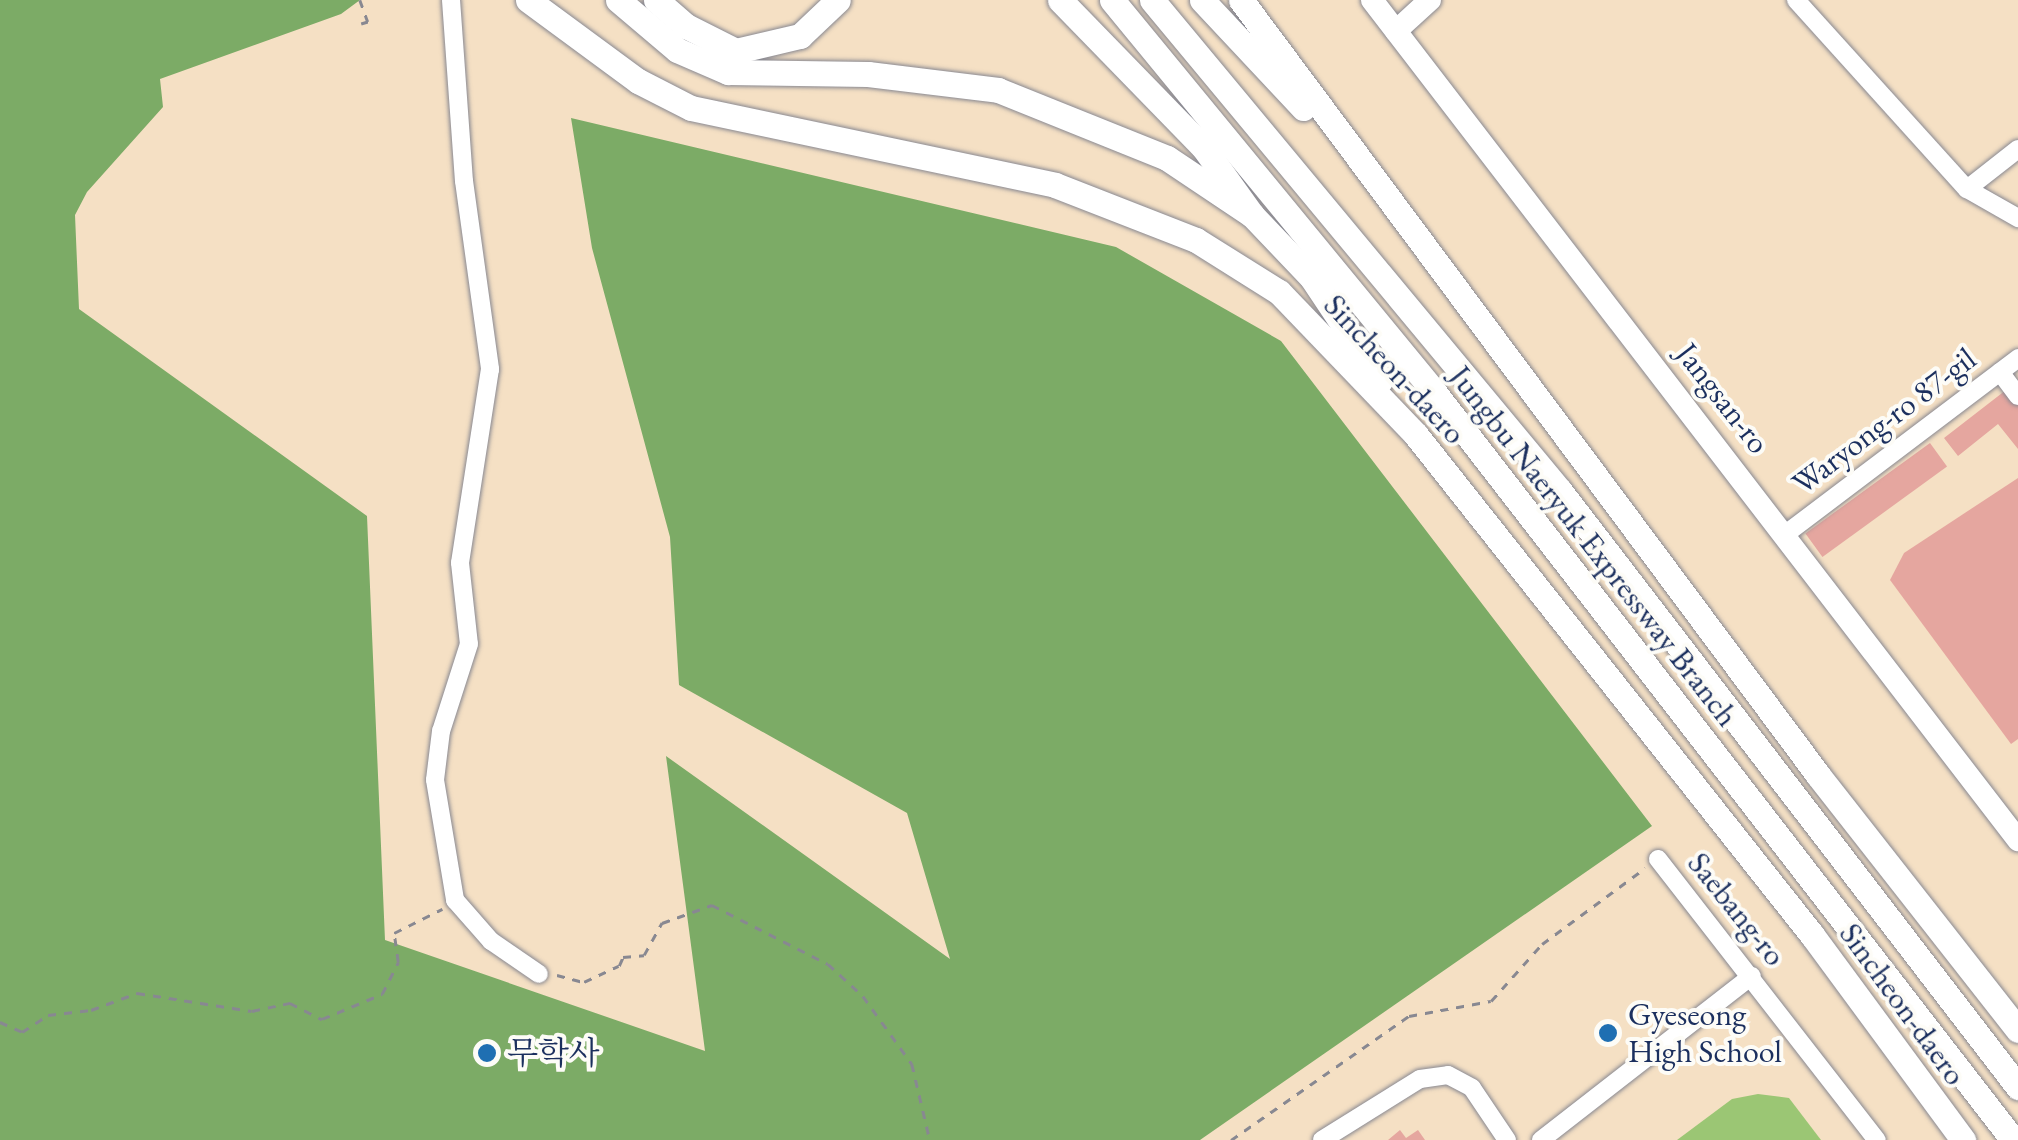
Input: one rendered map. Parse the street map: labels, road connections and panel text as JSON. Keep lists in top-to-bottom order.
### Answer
{
  "streets": {
    "highway": ["Sincheon-daero", "Jungbu Naeryuk Expressway Branch"],
    "main road": ["Jangsan-ro"],
    "street": ["Waryong-ro 87-gil", "Saebang-ro"]
  },
  "crossings": [
    ["Jangsan-ro", "Waryong-ro 87-gil"]
  ],
  "places": ["Gyeseong High School", "무학사"]
}
